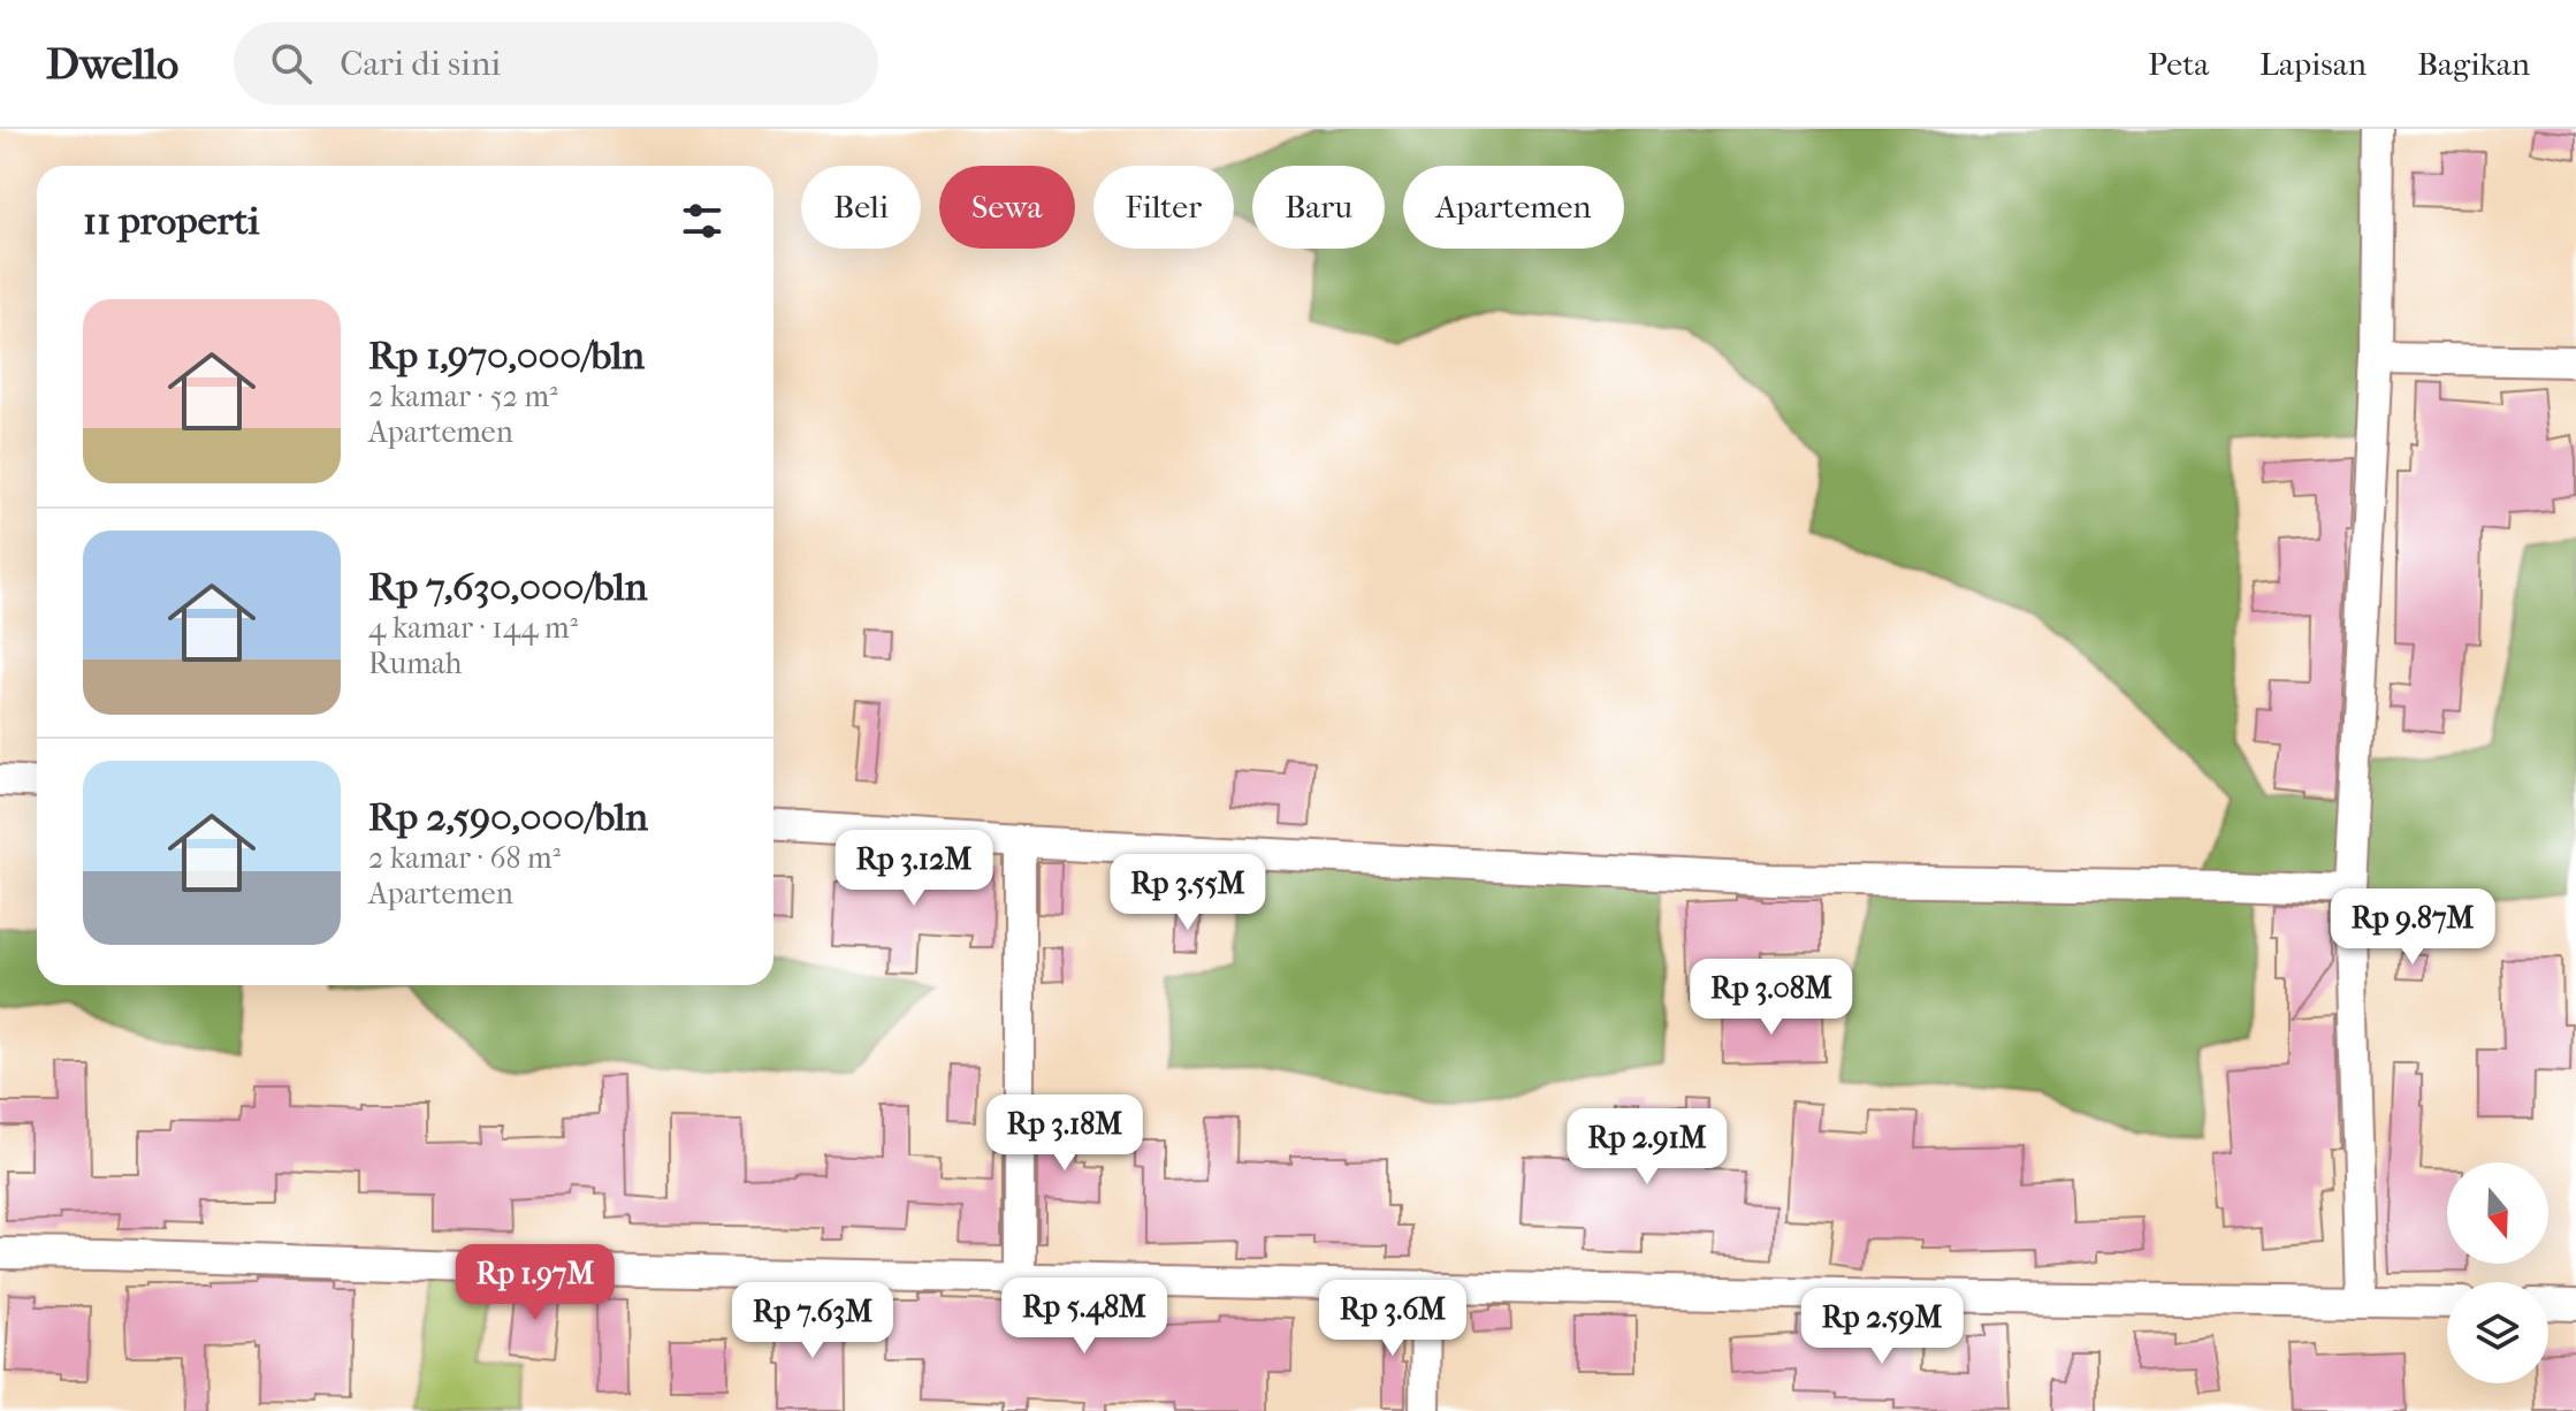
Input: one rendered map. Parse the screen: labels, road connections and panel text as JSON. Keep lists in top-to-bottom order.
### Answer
{
  "north": "bottom",
  "page": {
    "header": "Dwello",
    "search": "Cari di sini",
    "nav": ["Peta", "Lapisan", "Bagikan"],
    "chip": [
      "Beli",
      "Sewa",
      "Filter",
      "Baru",
      "Apartemen"
    ],
    "heading": "11 properti",
    "list": [
      {
        "name": "Rp 1,970,000/bln",
        "note": "2 kamar · 52 m² · Apartemen"
      },
      {
        "name": "Rp 7,630,000/bln",
        "note": "4 kamar · 144 m² · Rumah"
      },
      {
        "name": "Rp 2,590,000/bln",
        "note": "2 kamar · 68 m² · Apartemen"
      }
    ],
    "price": [
      "Rp 3.12M",
      "Rp 3.55M",
      "Rp 9.87M",
      "Rp 3.08M",
      "Rp 3.18M",
      "Rp 2.91M",
      "Rp 1.97M",
      "Rp 5.48M",
      "Rp 3.6M",
      "Rp 7.63M",
      "Rp 2.59M"
    ]
  }
}
